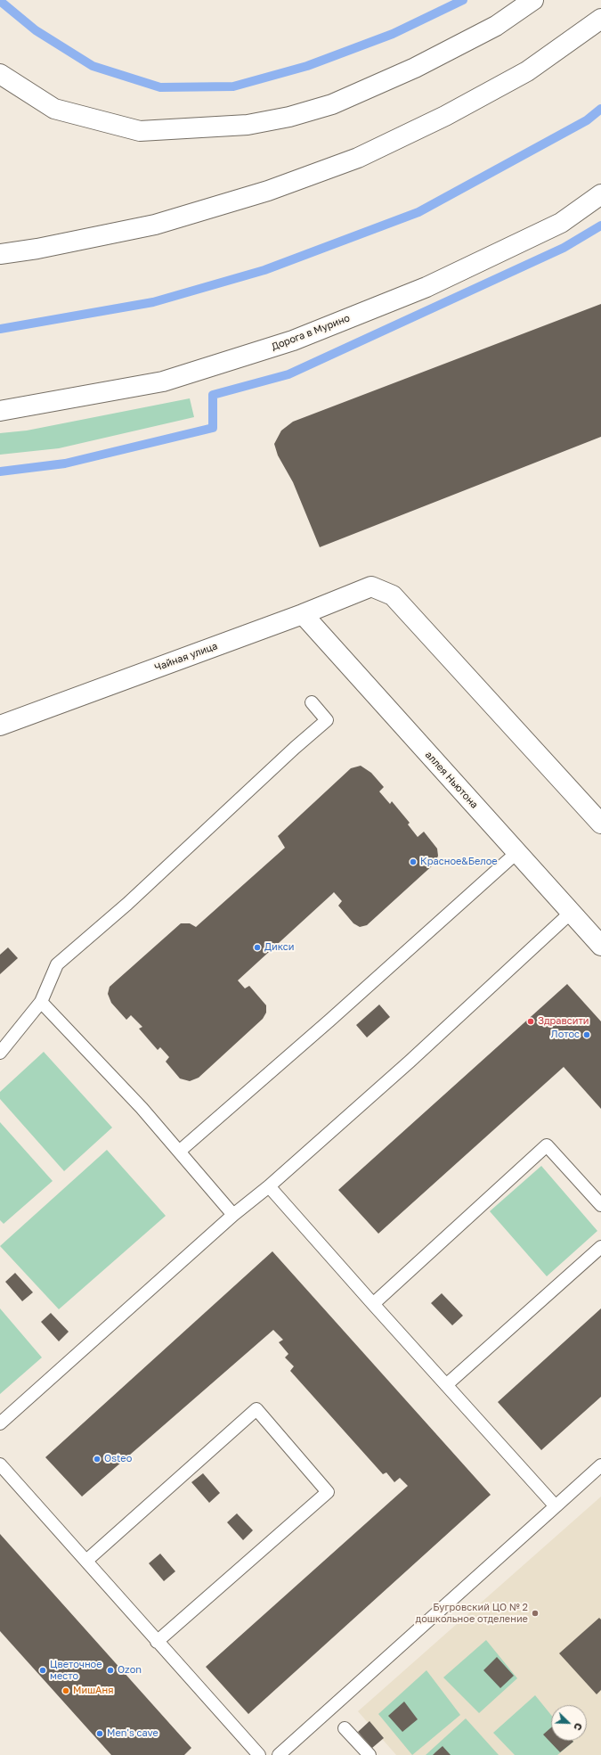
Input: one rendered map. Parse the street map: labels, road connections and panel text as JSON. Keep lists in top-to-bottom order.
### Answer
{
  "streets": {
    "street": ["Дорога в Мурино", "Чайная улица", "аллея Ньютона"]
  },
  "crossings": [
    ["Чайная улица", "аллея Ньютона"]
  ],
  "places": [
    "Красное&Белое",
    "Дикси",
    "Здравсити",
    "Лотос",
    "Osteo",
    "Бугровский ЦО № 2 дошкольное отделение",
    "Цветочное место",
    "Ozon",
    "МишАня",
    "Men's cave"
  ],
  "north": "bottom right"
}
